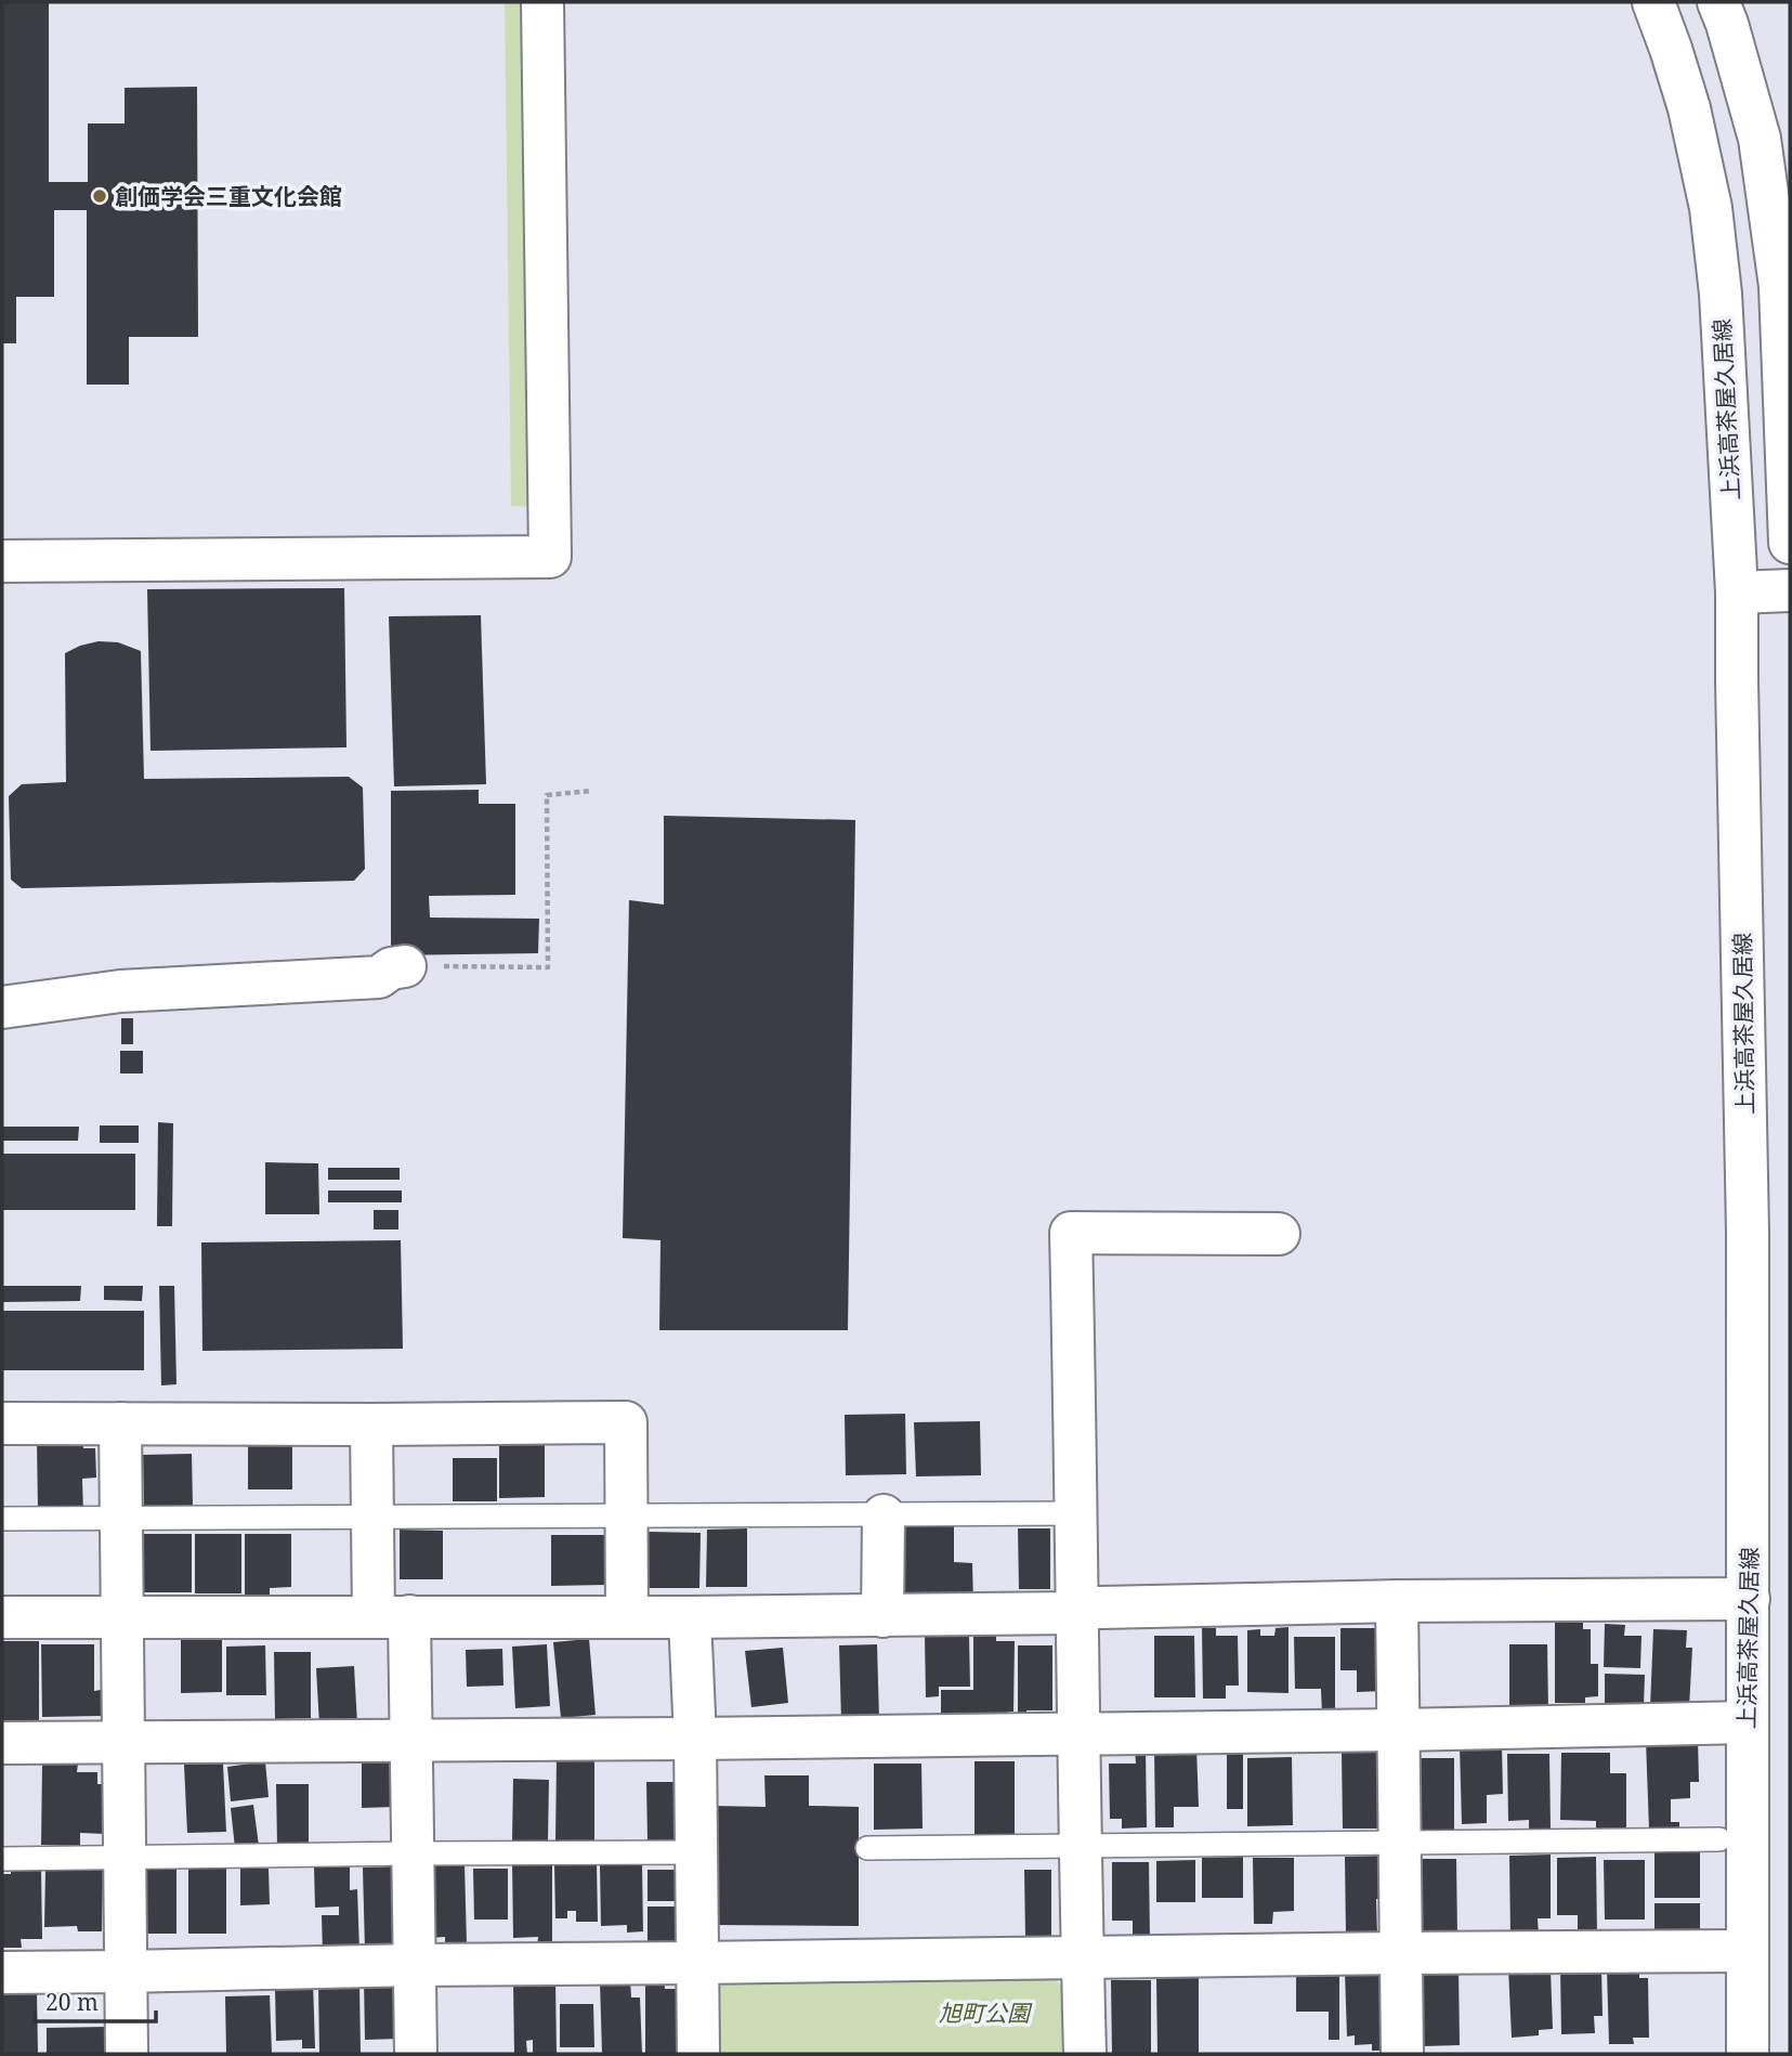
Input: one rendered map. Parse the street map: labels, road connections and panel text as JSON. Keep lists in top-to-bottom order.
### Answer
{
  "streets": {
    "street": ["上浜高茶屋久居線"]
  },
  "parks": ["旭町公園"],
  "places": ["創価学会三重文化会館"],
  "scale_bar": "20 m"
}
